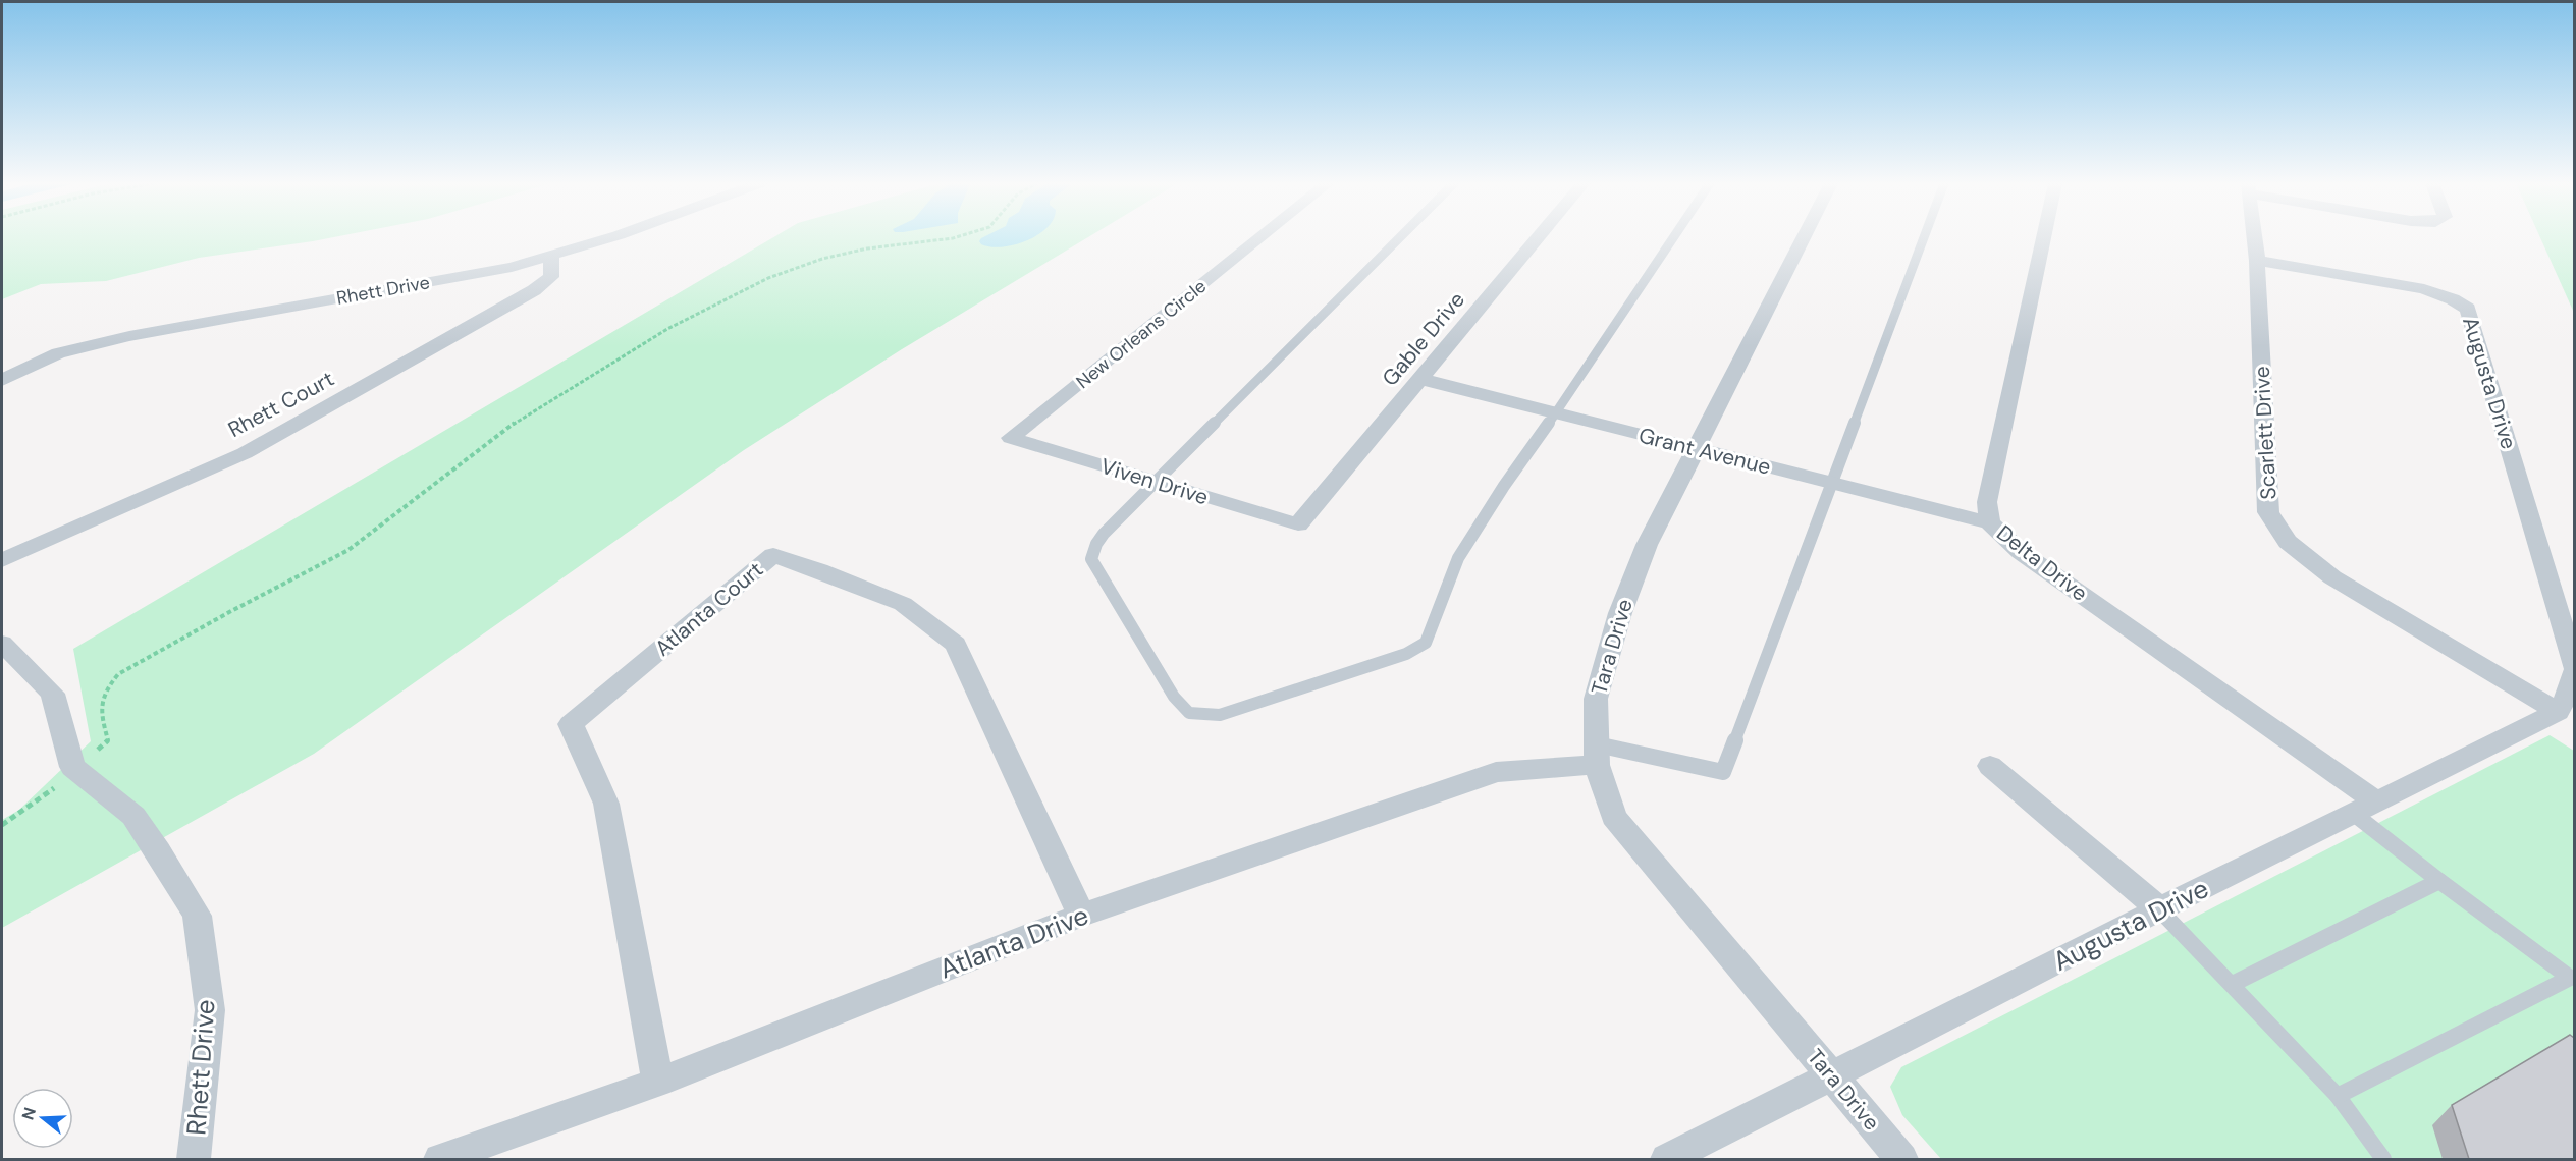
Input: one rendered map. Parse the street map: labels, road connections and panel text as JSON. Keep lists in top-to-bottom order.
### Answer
{
  "streets": {
    "street": [
      "Rhett Drive",
      "New Orleans Circle",
      "Gable Drive",
      "Augusta Drive",
      "Rhett Court",
      "Scarlett Drive",
      "Grant Avenue",
      "Viven Drive",
      "Delta Drive",
      "Atlanta Court",
      "Tara Drive",
      "Atlanta Drive"
    ]
  },
  "crossings": [
    ["Rhett Drive", "Rhett Court"],
    ["New Orleans Circle", "Viven Drive"],
    ["Gable Drive", "Grant Avenue"],
    ["Gable Drive", "Viven Drive"],
    ["Augusta Drive", "Scarlett Drive"],
    ["Augusta Drive", "Delta Drive"],
    ["Augusta Drive", "Tara Drive"],
    ["Grant Avenue", "Delta Drive"],
    ["Grant Avenue", "Tara Drive"],
    ["Atlanta Court", "Atlanta Drive"],
    ["Tara Drive", "Atlanta Drive"]
  ],
  "north": "left"
}
